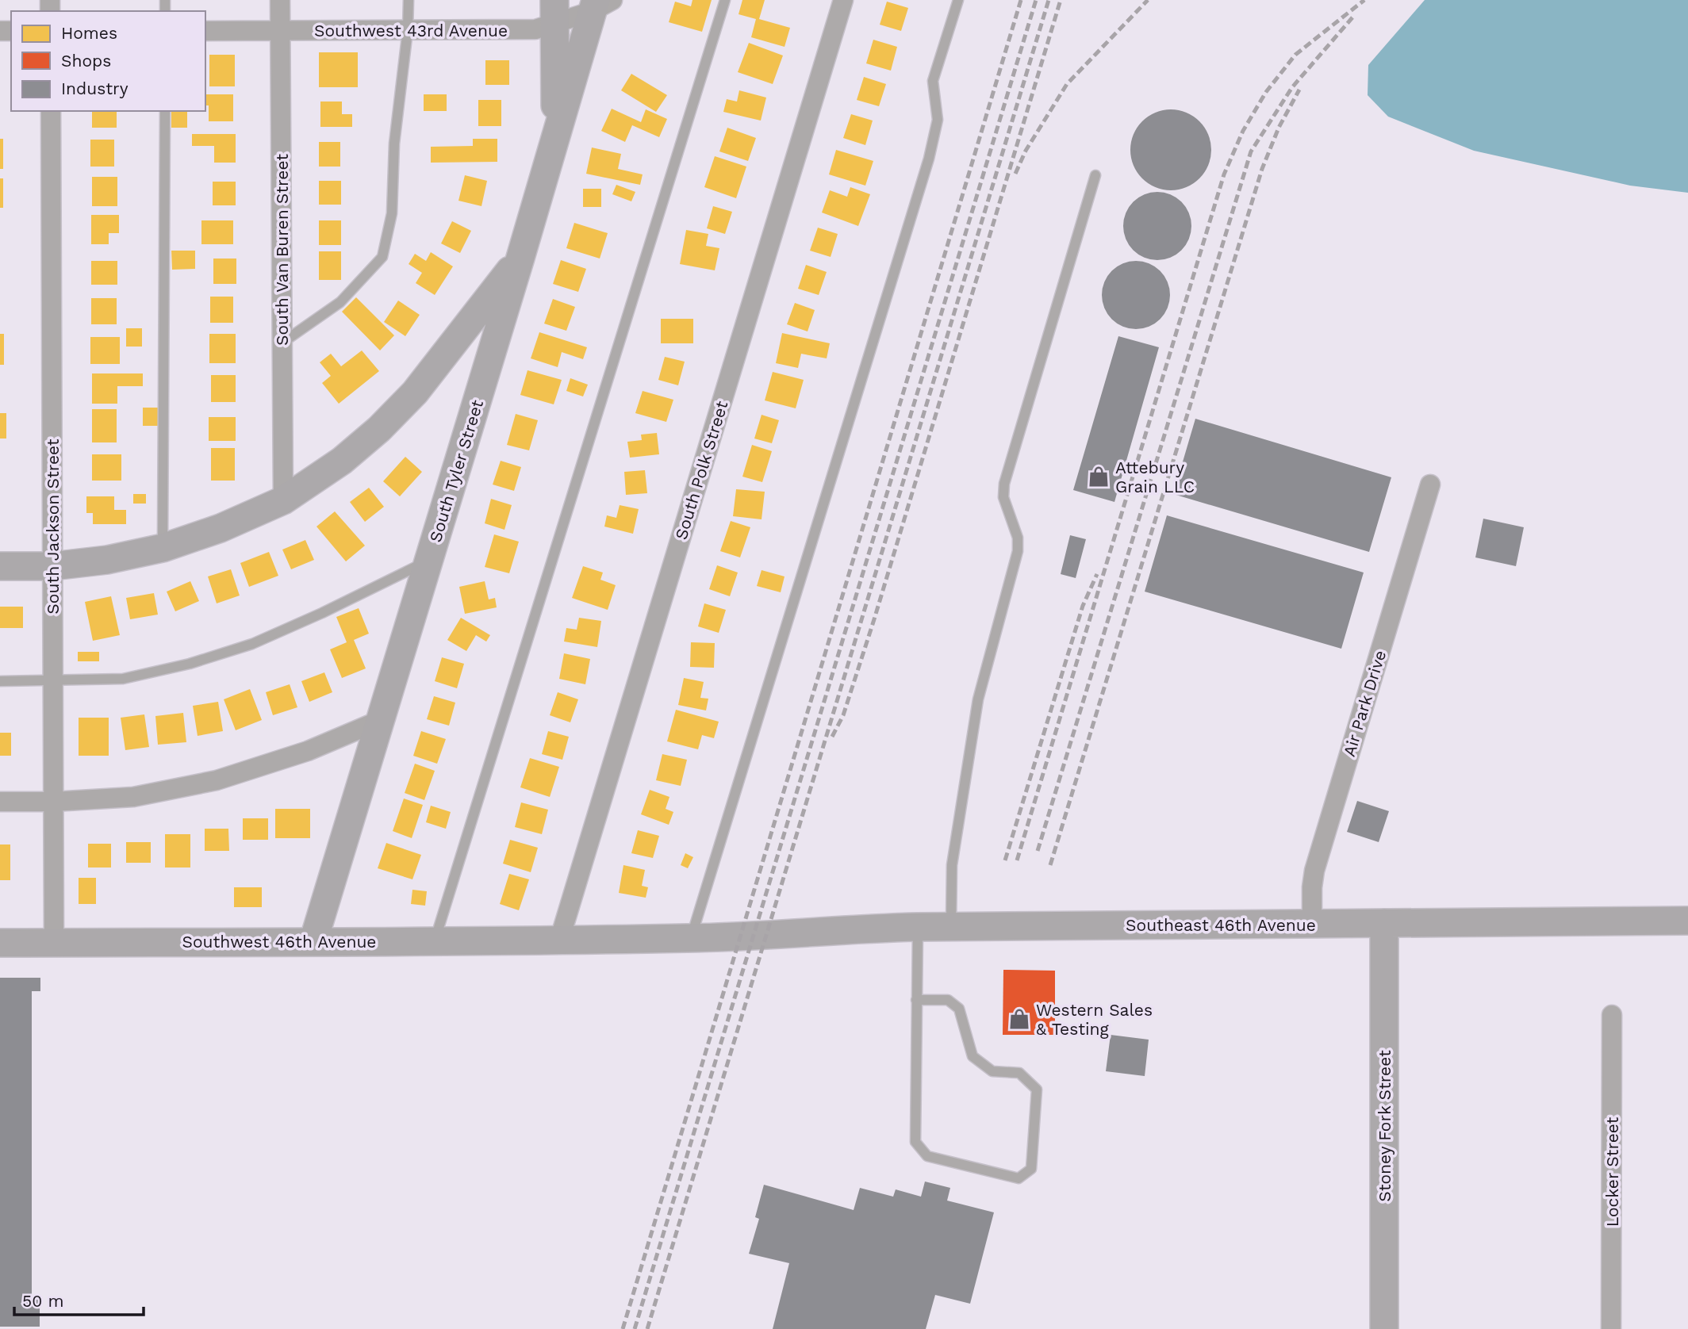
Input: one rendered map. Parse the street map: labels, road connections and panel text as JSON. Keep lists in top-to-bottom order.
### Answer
{
  "streets": {
    "main road": [
      "South Tyler Street",
      "Southeast 46th Avenue",
      "Southwest 46th Avenue",
      "Stoney Fork Street"
    ],
    "street": [
      "Southwest 43rd Avenue",
      "South Van Buren Street",
      "South Polk Street",
      "South Jackson Street",
      "Air Park Drive",
      "Locker Street"
    ]
  },
  "crossings": [
    ["Southwest 43rd Avenue", "South Van Buren Street"],
    ["Southwest 43rd Avenue", "South Tyler Street"],
    ["South Polk Street", "Southwest 46th Avenue"],
    ["South Tyler Street", "Southwest 46th Avenue"],
    ["South Jackson Street", "Southwest 46th Avenue"],
    ["Air Park Drive", "Southeast 46th Avenue"],
    ["Southeast 46th Avenue", "Southwest 46th Avenue"],
    ["Southeast 46th Avenue", "Stoney Fork Street"]
  ],
  "places": {
    "shop": ["Attebury Grain LLC", "Western Sales & Testing"]
  },
  "legend": ["Homes", "Shops", "Industry"],
  "scale_bar": "50 m"
}
